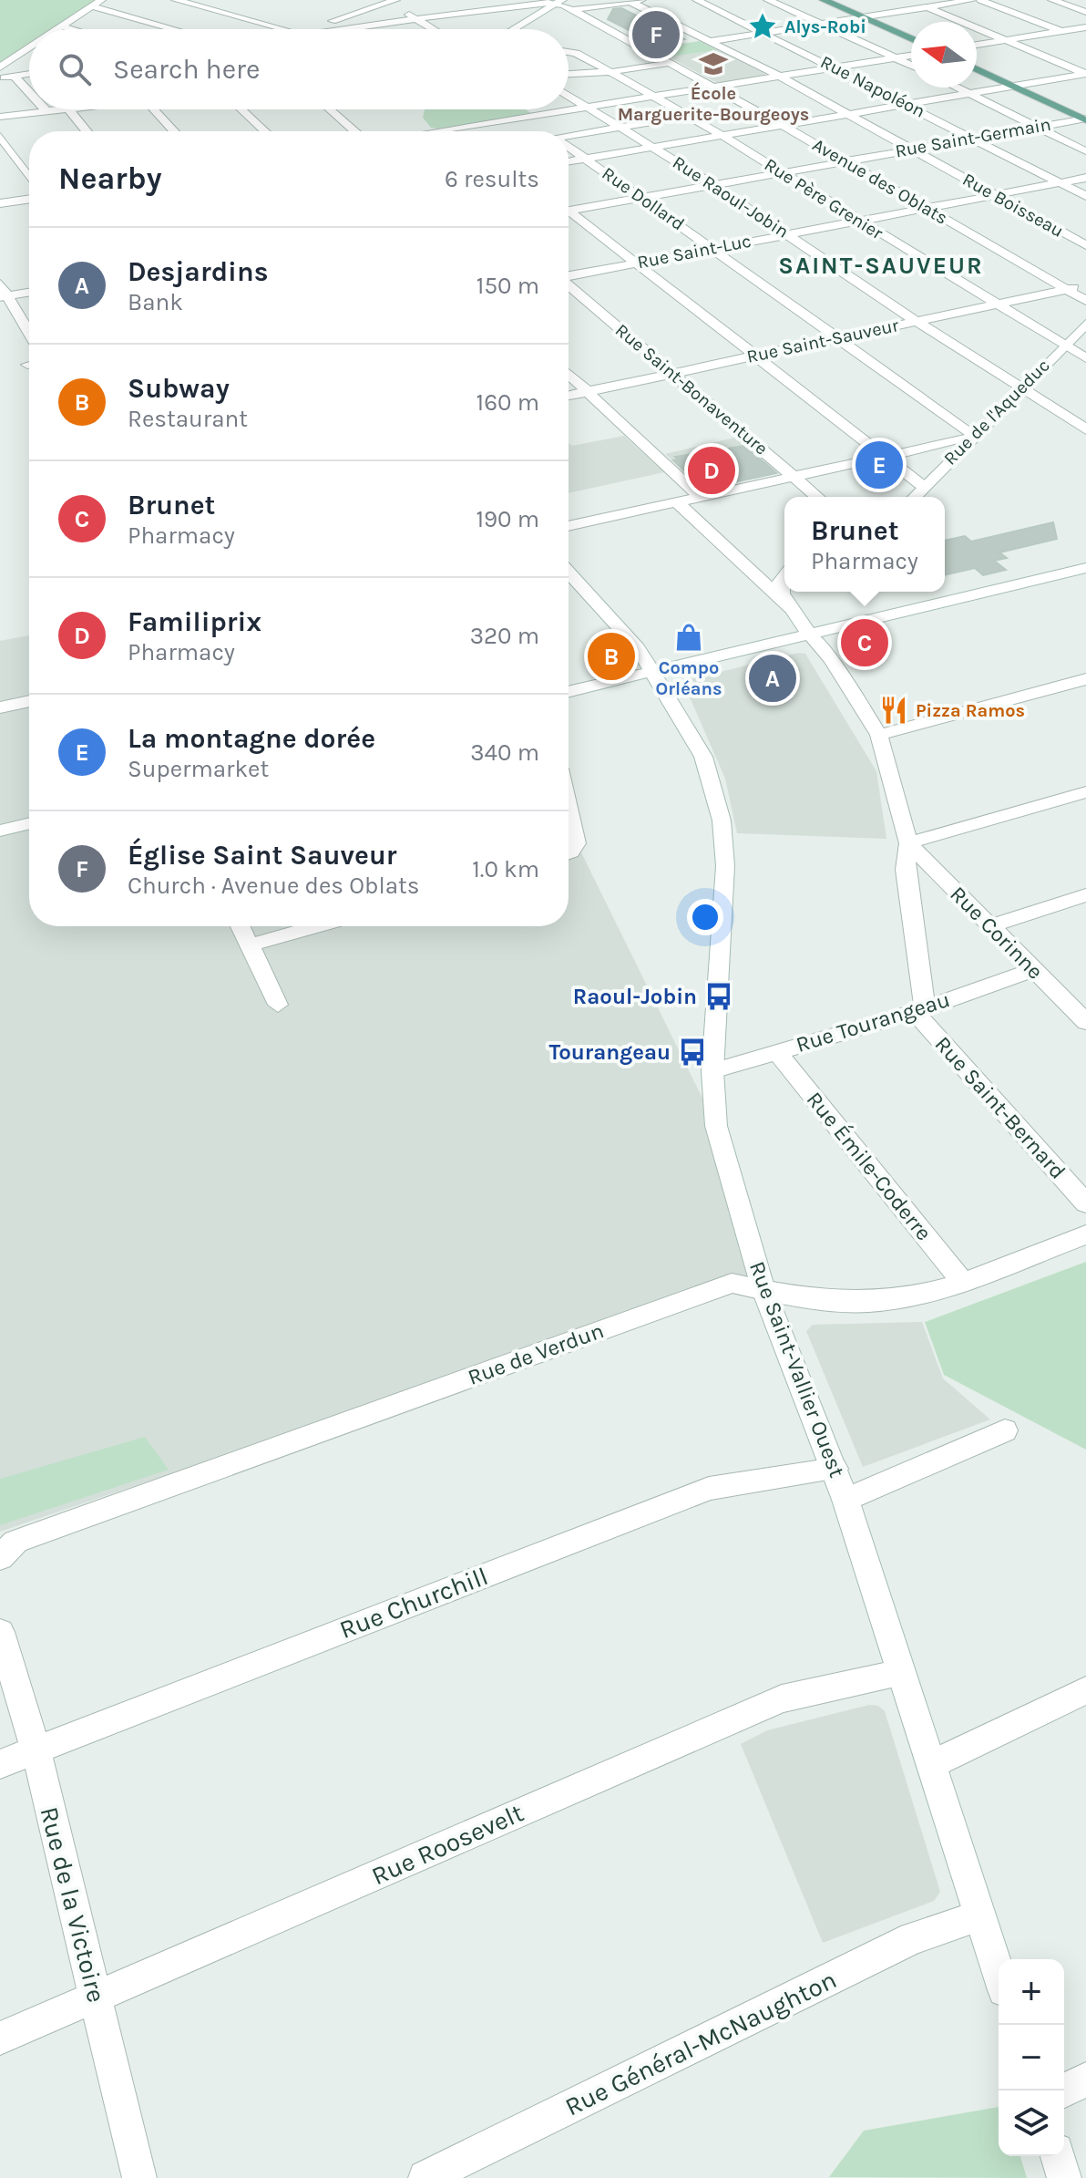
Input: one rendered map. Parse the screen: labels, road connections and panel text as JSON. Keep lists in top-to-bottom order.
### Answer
{
  "streets": {
    "street": [
      "Rue Napoléon",
      "Rue Saint-Germain",
      "Avenue des Oblats",
      "Rue Raoul-Jobin",
      "Rue Dollard",
      "Rue Père Grenier",
      "Rue Boisseau",
      "Rue Saint-Luc",
      "Rue Saint-Sauveur",
      "Rue Saint-Bonaventure",
      "Rue de l'Aqueduc",
      "Rue Corinne",
      "Rue Tourangeau",
      "Rue Saint-Bernard",
      "Rue Émile-Coderre",
      "Rue de Verdun",
      "Rue Saint-Vallier Ouest",
      "Rue Churchill",
      "Rue Roosevelt",
      "Rue de la Victoire",
      "Rue Général-McNaughton"
    ]
  },
  "crossings": [
    ["Rue Napoléon", "Rue Saint-Germain"],
    ["Rue Napoléon", "Rue Saint-Luc"],
    ["Rue Saint-Germain", "Avenue des Oblats"],
    ["Rue Saint-Germain", "Rue Raoul-Jobin"],
    ["Rue Saint-Germain", "Rue Dollard"],
    ["Rue Saint-Germain", "Rue Père Grenier"],
    ["Rue Saint-Germain", "Rue Boisseau"],
    ["Avenue des Oblats", "Rue Saint-Luc"],
    ["Avenue des Oblats", "Rue Saint-Sauveur"],
    ["Rue Raoul-Jobin", "Rue Saint-Luc"],
    ["Rue Raoul-Jobin", "Rue Saint-Sauveur"],
    ["Rue Raoul-Jobin", "Rue de l'Aqueduc"],
    ["Rue Dollard", "Rue Saint-Luc"],
    ["Rue Dollard", "Rue Saint-Sauveur"],
    ["Rue Dollard", "Rue de l'Aqueduc"],
    ["Rue Père Grenier", "Rue Saint-Luc"],
    ["Rue Père Grenier", "Rue Saint-Sauveur"],
    ["Rue Père Grenier", "Rue de l'Aqueduc"],
    ["Rue Boisseau", "Rue Saint-Luc"],
    ["Rue Saint-Sauveur", "Rue Saint-Bonaventure"],
    ["Rue Corinne", "Rue Tourangeau"],
    ["Rue Tourangeau", "Rue Saint-Bernard"],
    ["Rue Tourangeau", "Rue Émile-Coderre"],
    ["Rue Tourangeau", "Rue Saint-Vallier Ouest"],
    ["Rue Émile-Coderre", "Rue de Verdun"],
    ["Rue de Verdun", "Rue Saint-Vallier Ouest"],
    ["Rue Saint-Vallier Ouest", "Rue Churchill"],
    ["Rue Saint-Vallier Ouest", "Rue Roosevelt"],
    ["Rue Saint-Vallier Ouest", "Rue Général-McNaughton"],
    ["Rue Churchill", "Rue de la Victoire"],
    ["Rue Roosevelt", "Rue de la Victoire"]
  ],
  "districts": ["SAINT-SAUVEUR"],
  "places": {
    "place": ["Alys-Robi"],
    "school or university": ["École Marguerite-Bourgeoys"],
    "shop": ["Compo Orléans"],
    "restaurant": ["Pizza Ramos"],
    "bus stop": ["Raoul-Jobin", "Tourangeau"]
  },
  "north": "left",
  "page": {
    "pins": [
      "F",
      "E",
      "D",
      "C",
      "B",
      "A"
    ],
    "search": "Search here",
    "heading": ["Nearby", "6 results"],
    "list": [
      {
        "mark": "A",
        "name": "Desjardins",
        "note": "Bank",
        "value": "150 m"
      },
      {
        "mark": "B",
        "name": "Subway",
        "note": "Restaurant",
        "value": "160 m"
      },
      {
        "mark": "C",
        "name": "Brunet",
        "note": "Pharmacy",
        "value": "190 m"
      },
      {
        "mark": "D",
        "name": "Familiprix",
        "note": "Pharmacy",
        "value": "320 m"
      },
      {
        "mark": "E",
        "name": "La montagne dorée",
        "note": "Supermarket",
        "value": "340 m"
      },
      {
        "mark": "F",
        "name": "Église Saint Sauveur",
        "note": "Church · Avenue des Oblats",
        "value": "1.0 km"
      }
    ],
    "popup": ["Brunet", "Pharmacy"],
    "map_buttons": ["+", "−"]
  }
}
